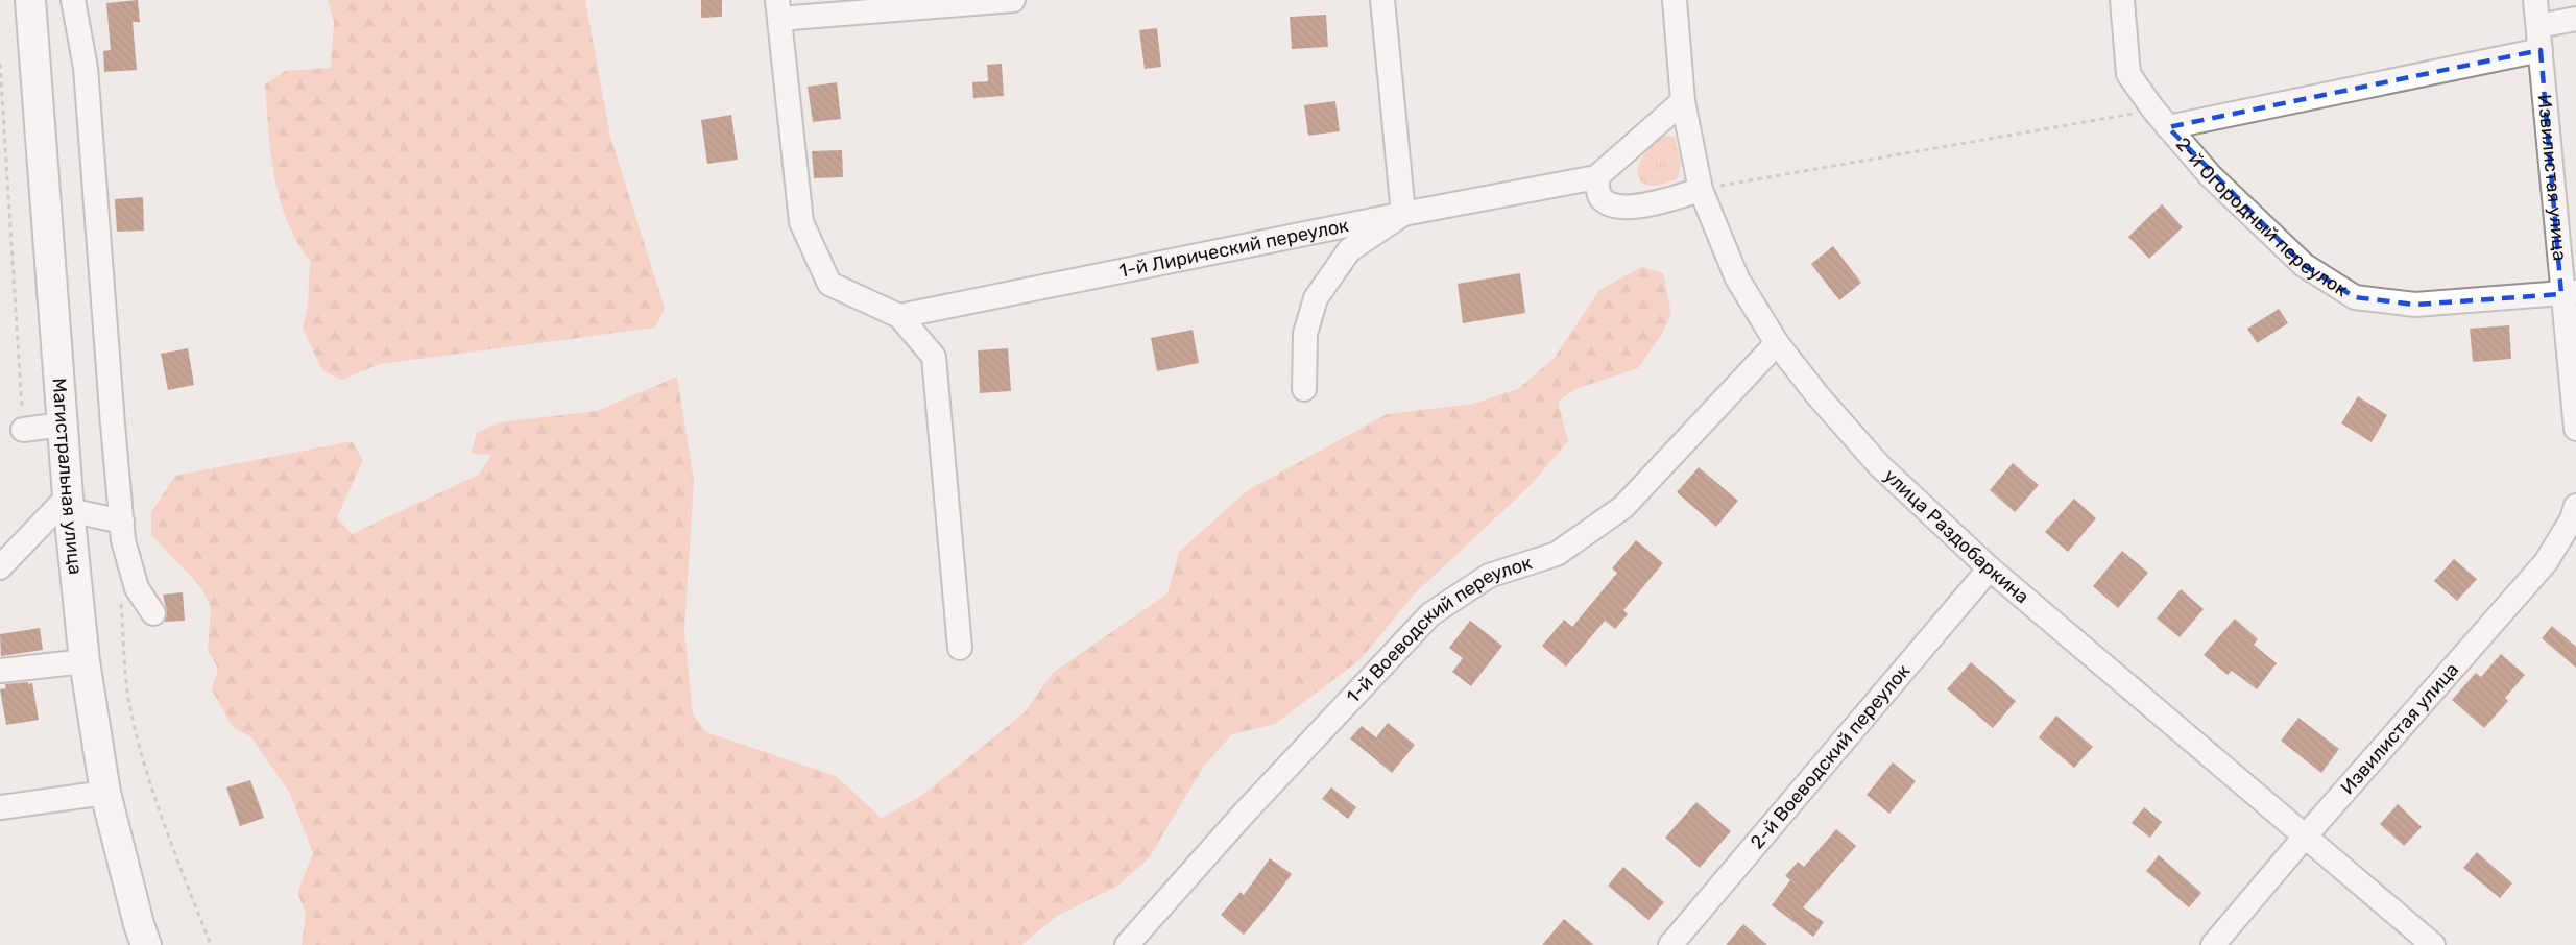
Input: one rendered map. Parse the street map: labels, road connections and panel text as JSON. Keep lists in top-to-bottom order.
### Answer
{
  "streets": {
    "main road": ["Магистральная улица"],
    "street": [
      "Извилистая улица",
      "2-й Огородный переулок",
      "1-й Лирический переулок",
      "улица Раздобаркина",
      "1-й Воеводский переулок",
      "2-й Воеводский переулок"
    ]
  },
  "crossings": [
    ["Извилистая улица", "2-й Огородный переулок"],
    ["Извилистая улица", "улица Раздобаркина"],
    ["улица Раздобаркина", "1-й Воеводский переулок"],
    ["улица Раздобаркина", "2-й Воеводский переулок"]
  ]
}
